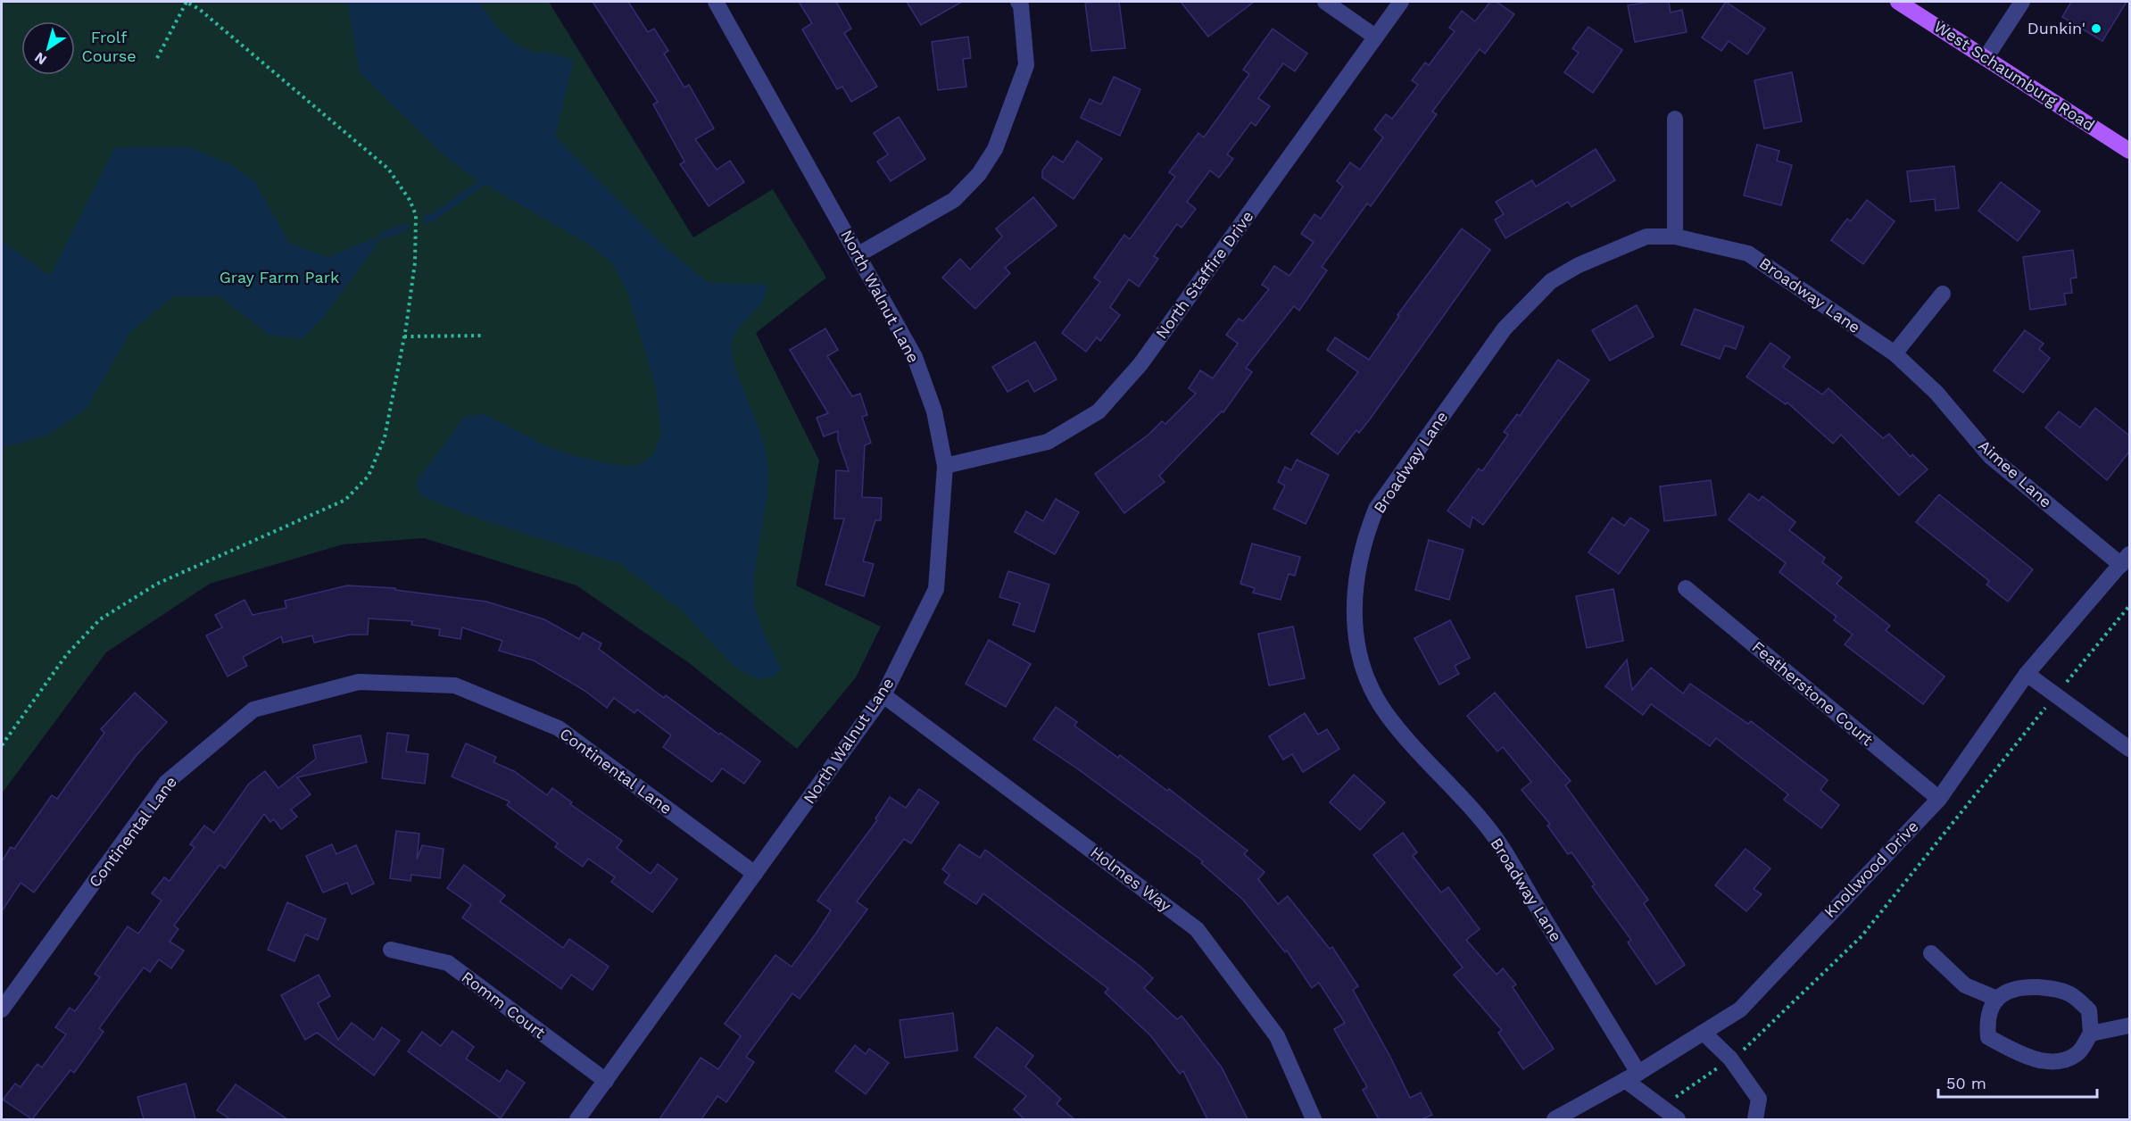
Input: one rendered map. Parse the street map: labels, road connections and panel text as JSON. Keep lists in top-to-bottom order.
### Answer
{
  "streets": {
    "main road": ["West Schaumburg Road"],
    "street": [
      "North Staffire Drive",
      "Broadway Lane",
      "North Walnut Lane",
      "Aimee Lane",
      "Featherstone Court",
      "Continental Lane",
      "Knollwood Drive",
      "Holmes Way",
      "Romm Court"
    ]
  },
  "crossings": [
    ["North Staffire Drive", "North Walnut Lane"],
    ["Broadway Lane", "Aimee Lane"],
    ["Broadway Lane", "Knollwood Drive"],
    ["North Walnut Lane", "Continental Lane"],
    ["North Walnut Lane", "Holmes Way"],
    ["North Walnut Lane", "Romm Court"],
    ["Aimee Lane", "Knollwood Drive"],
    ["Featherstone Court", "Knollwood Drive"]
  ],
  "parks": ["Frolf Course", "Gray Farm Park"],
  "places": ["Dunkin'"],
  "scale_bar": "50 m",
  "north": "bottom left"
}
